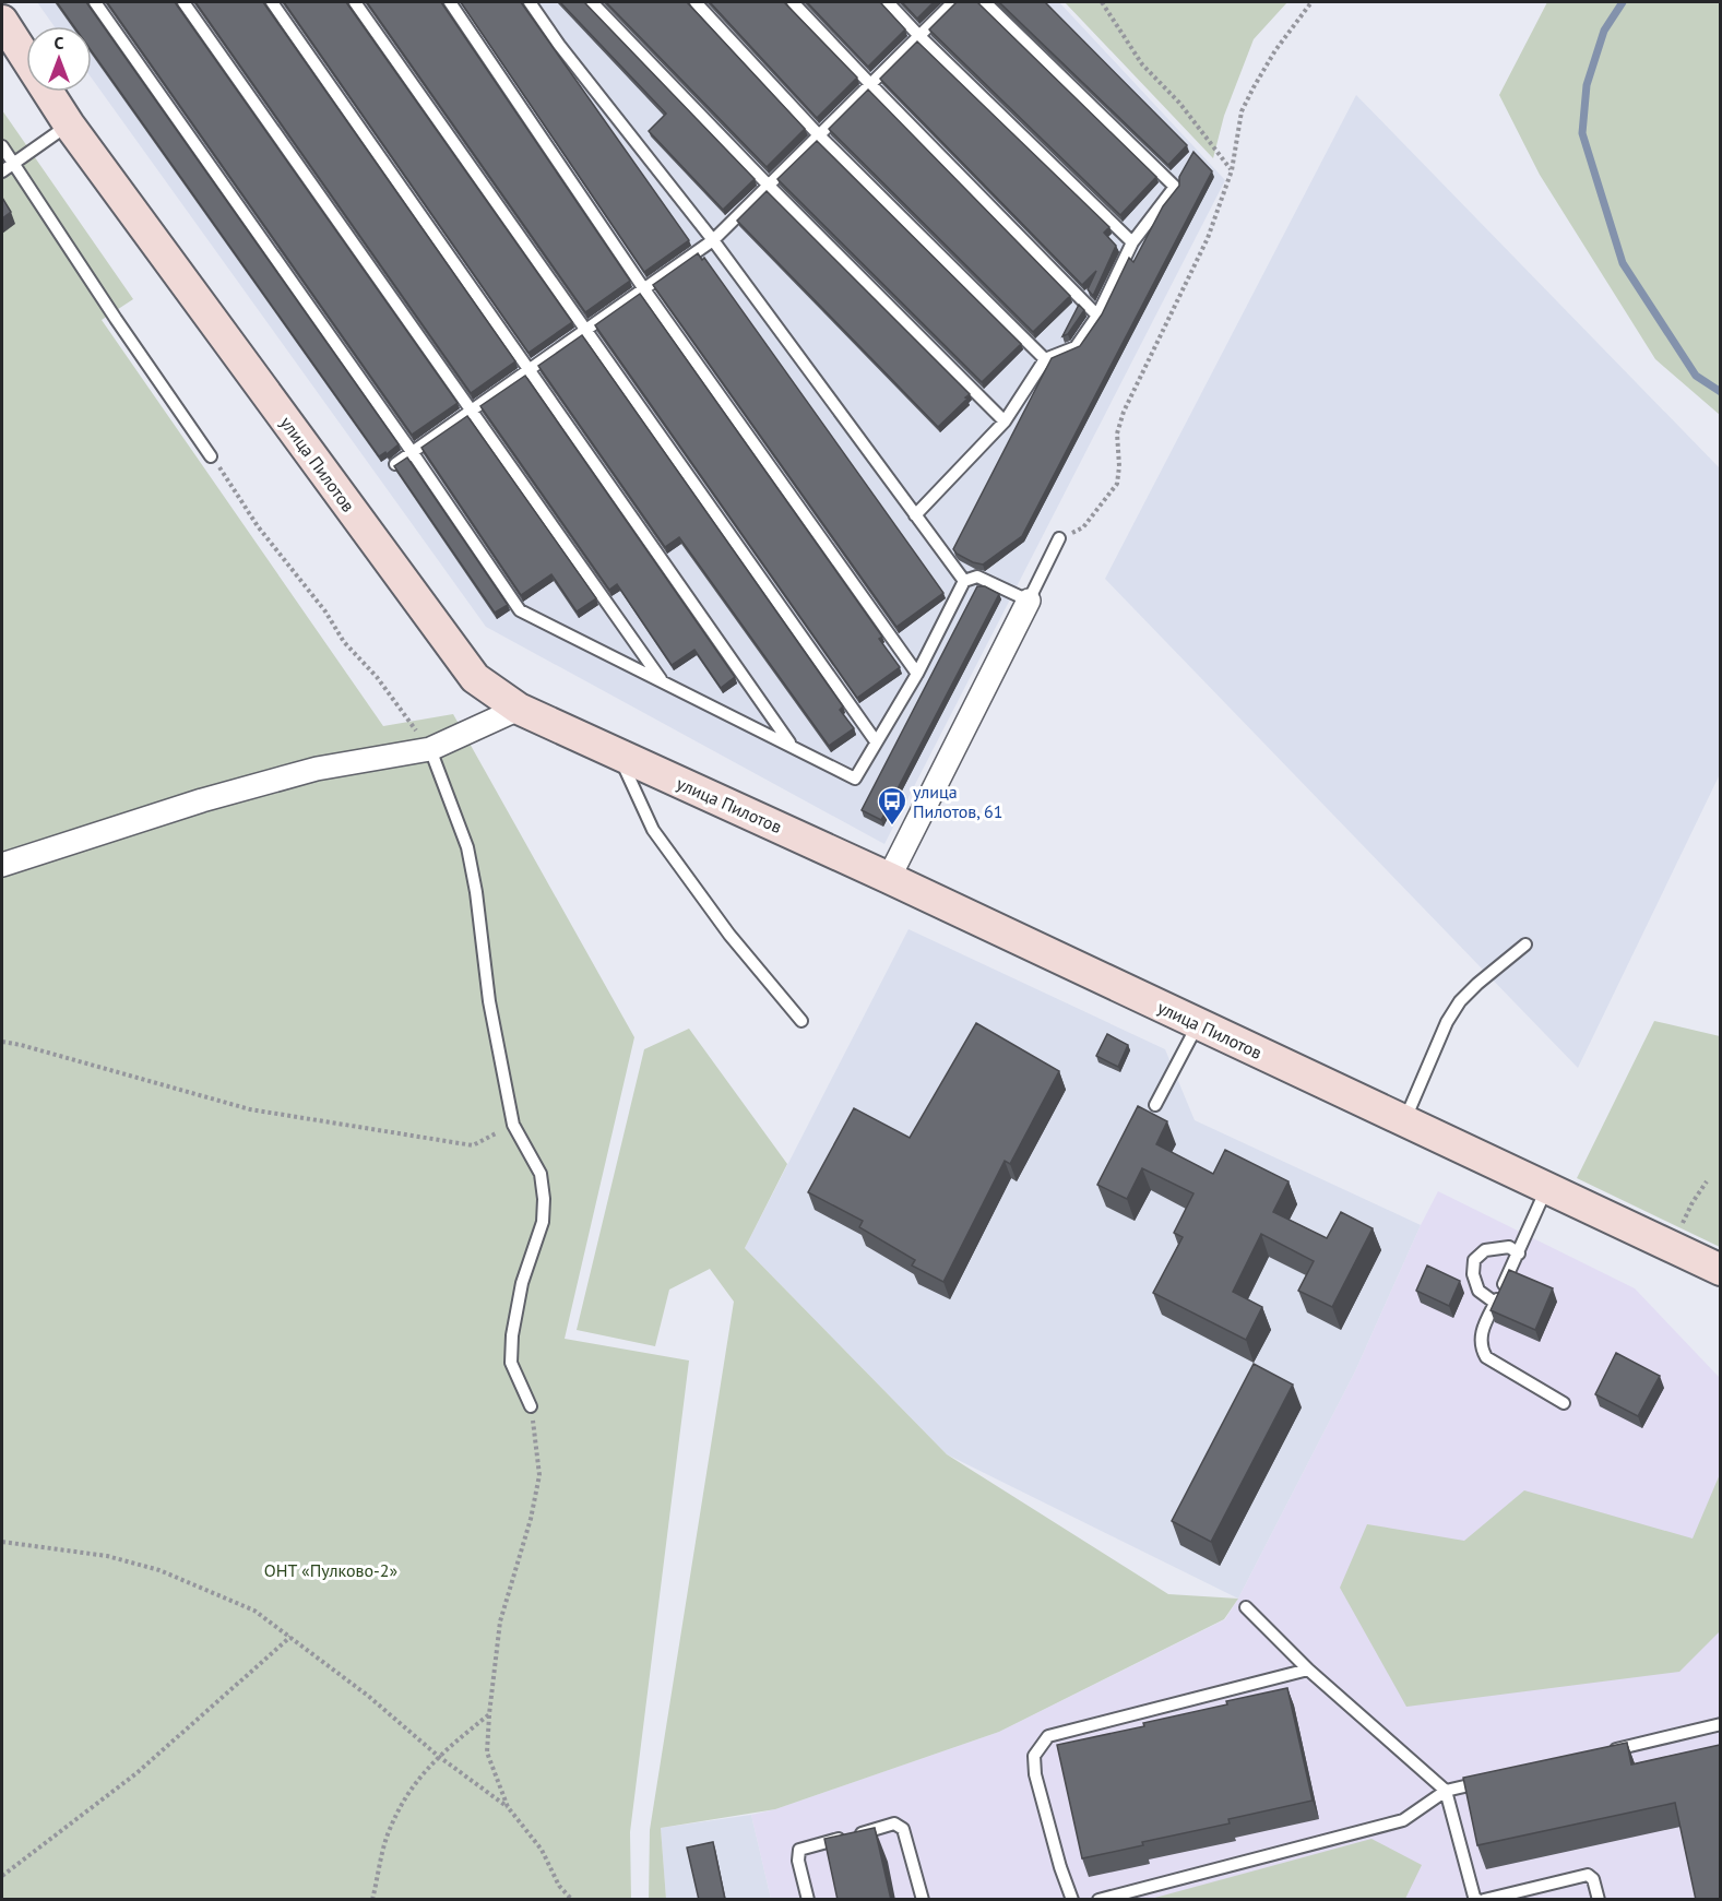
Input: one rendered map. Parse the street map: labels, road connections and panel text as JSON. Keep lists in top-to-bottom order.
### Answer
{
  "streets": {
    "street": ["улица Пилотов"]
  },
  "parks": ["ОНТ «Пулково-2»"],
  "places": {
    "bus stop": ["улица Пилотов, 61"]
  },
  "north": "top"
}
